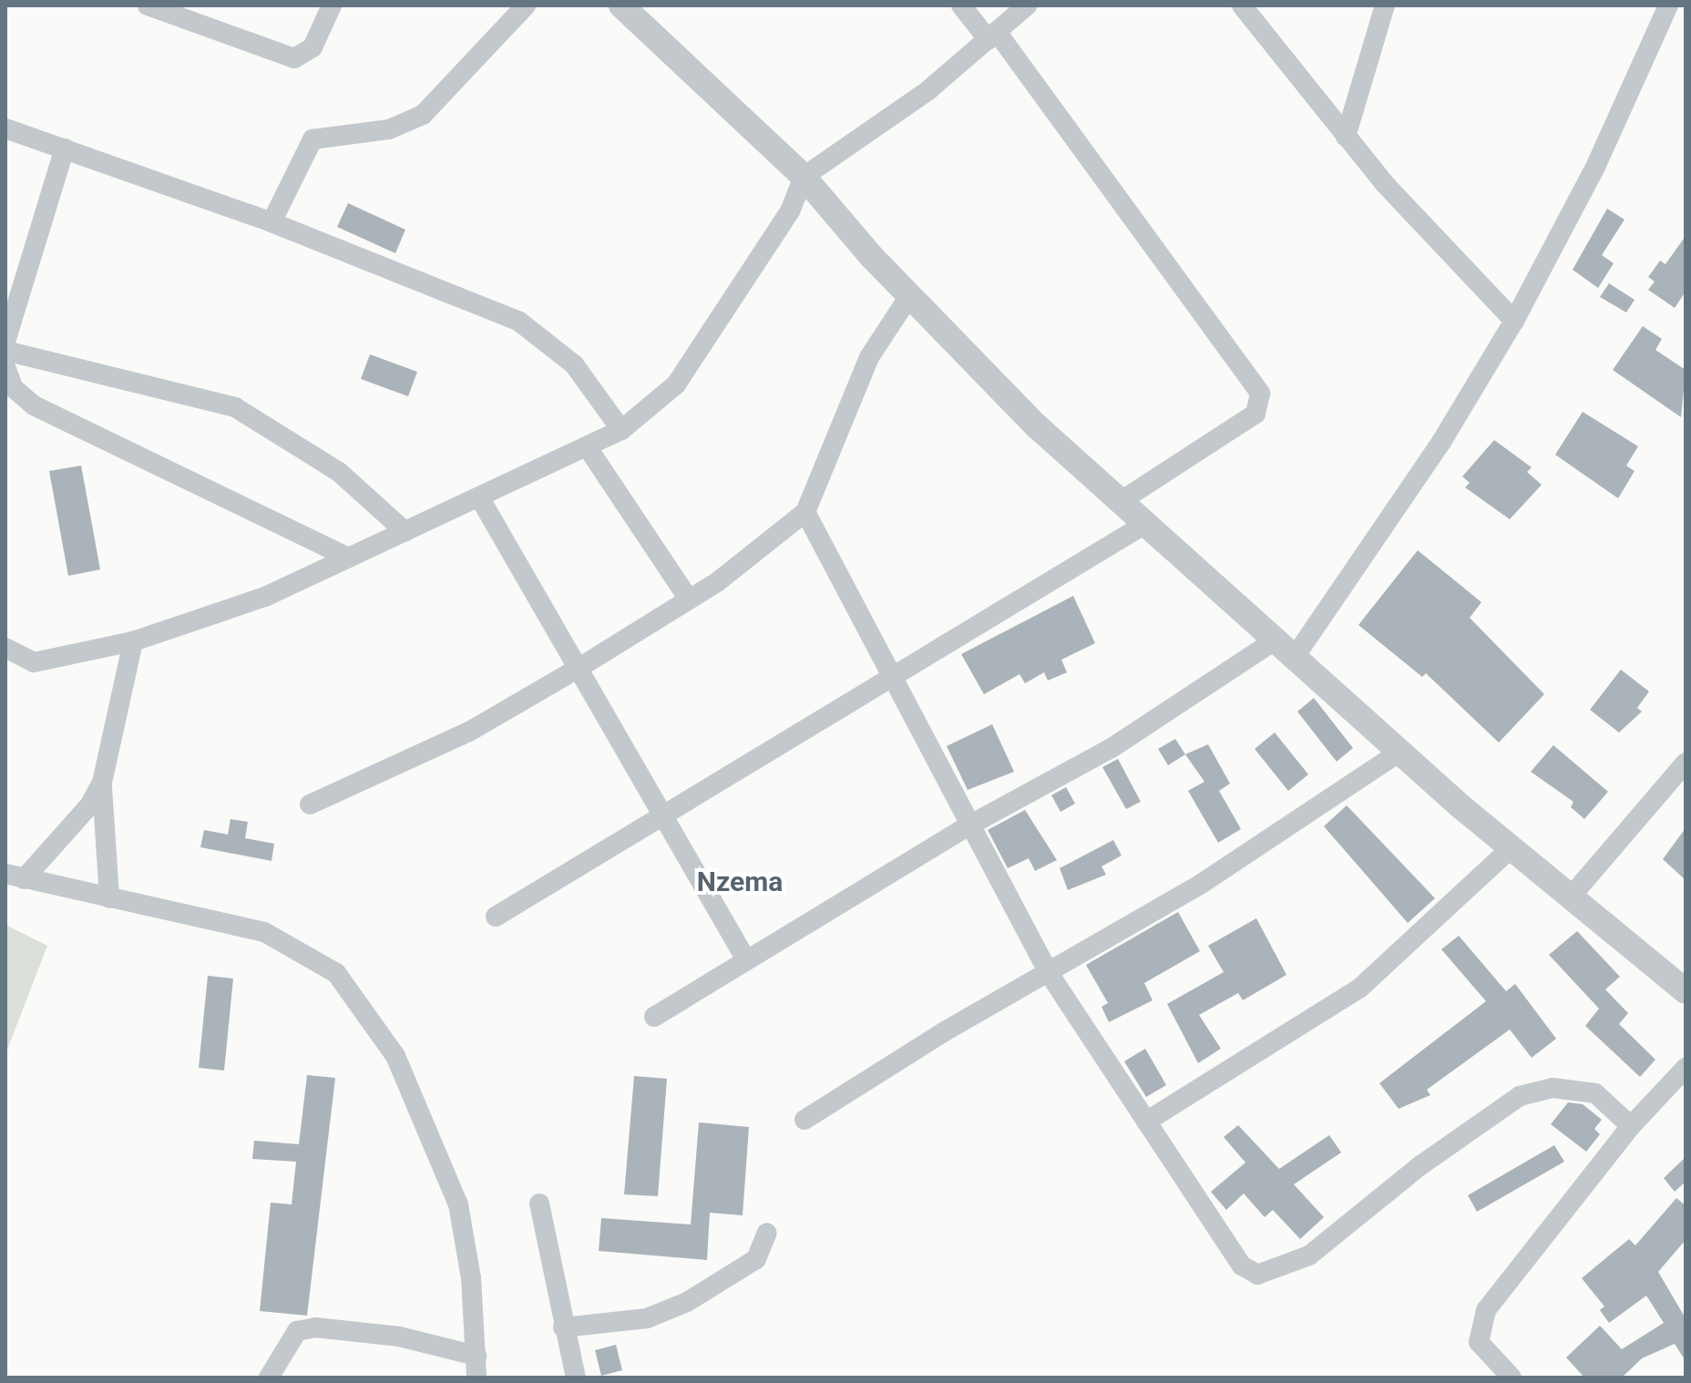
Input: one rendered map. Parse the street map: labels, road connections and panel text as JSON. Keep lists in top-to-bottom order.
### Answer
{
  "districts": ["Nzema"]
}
